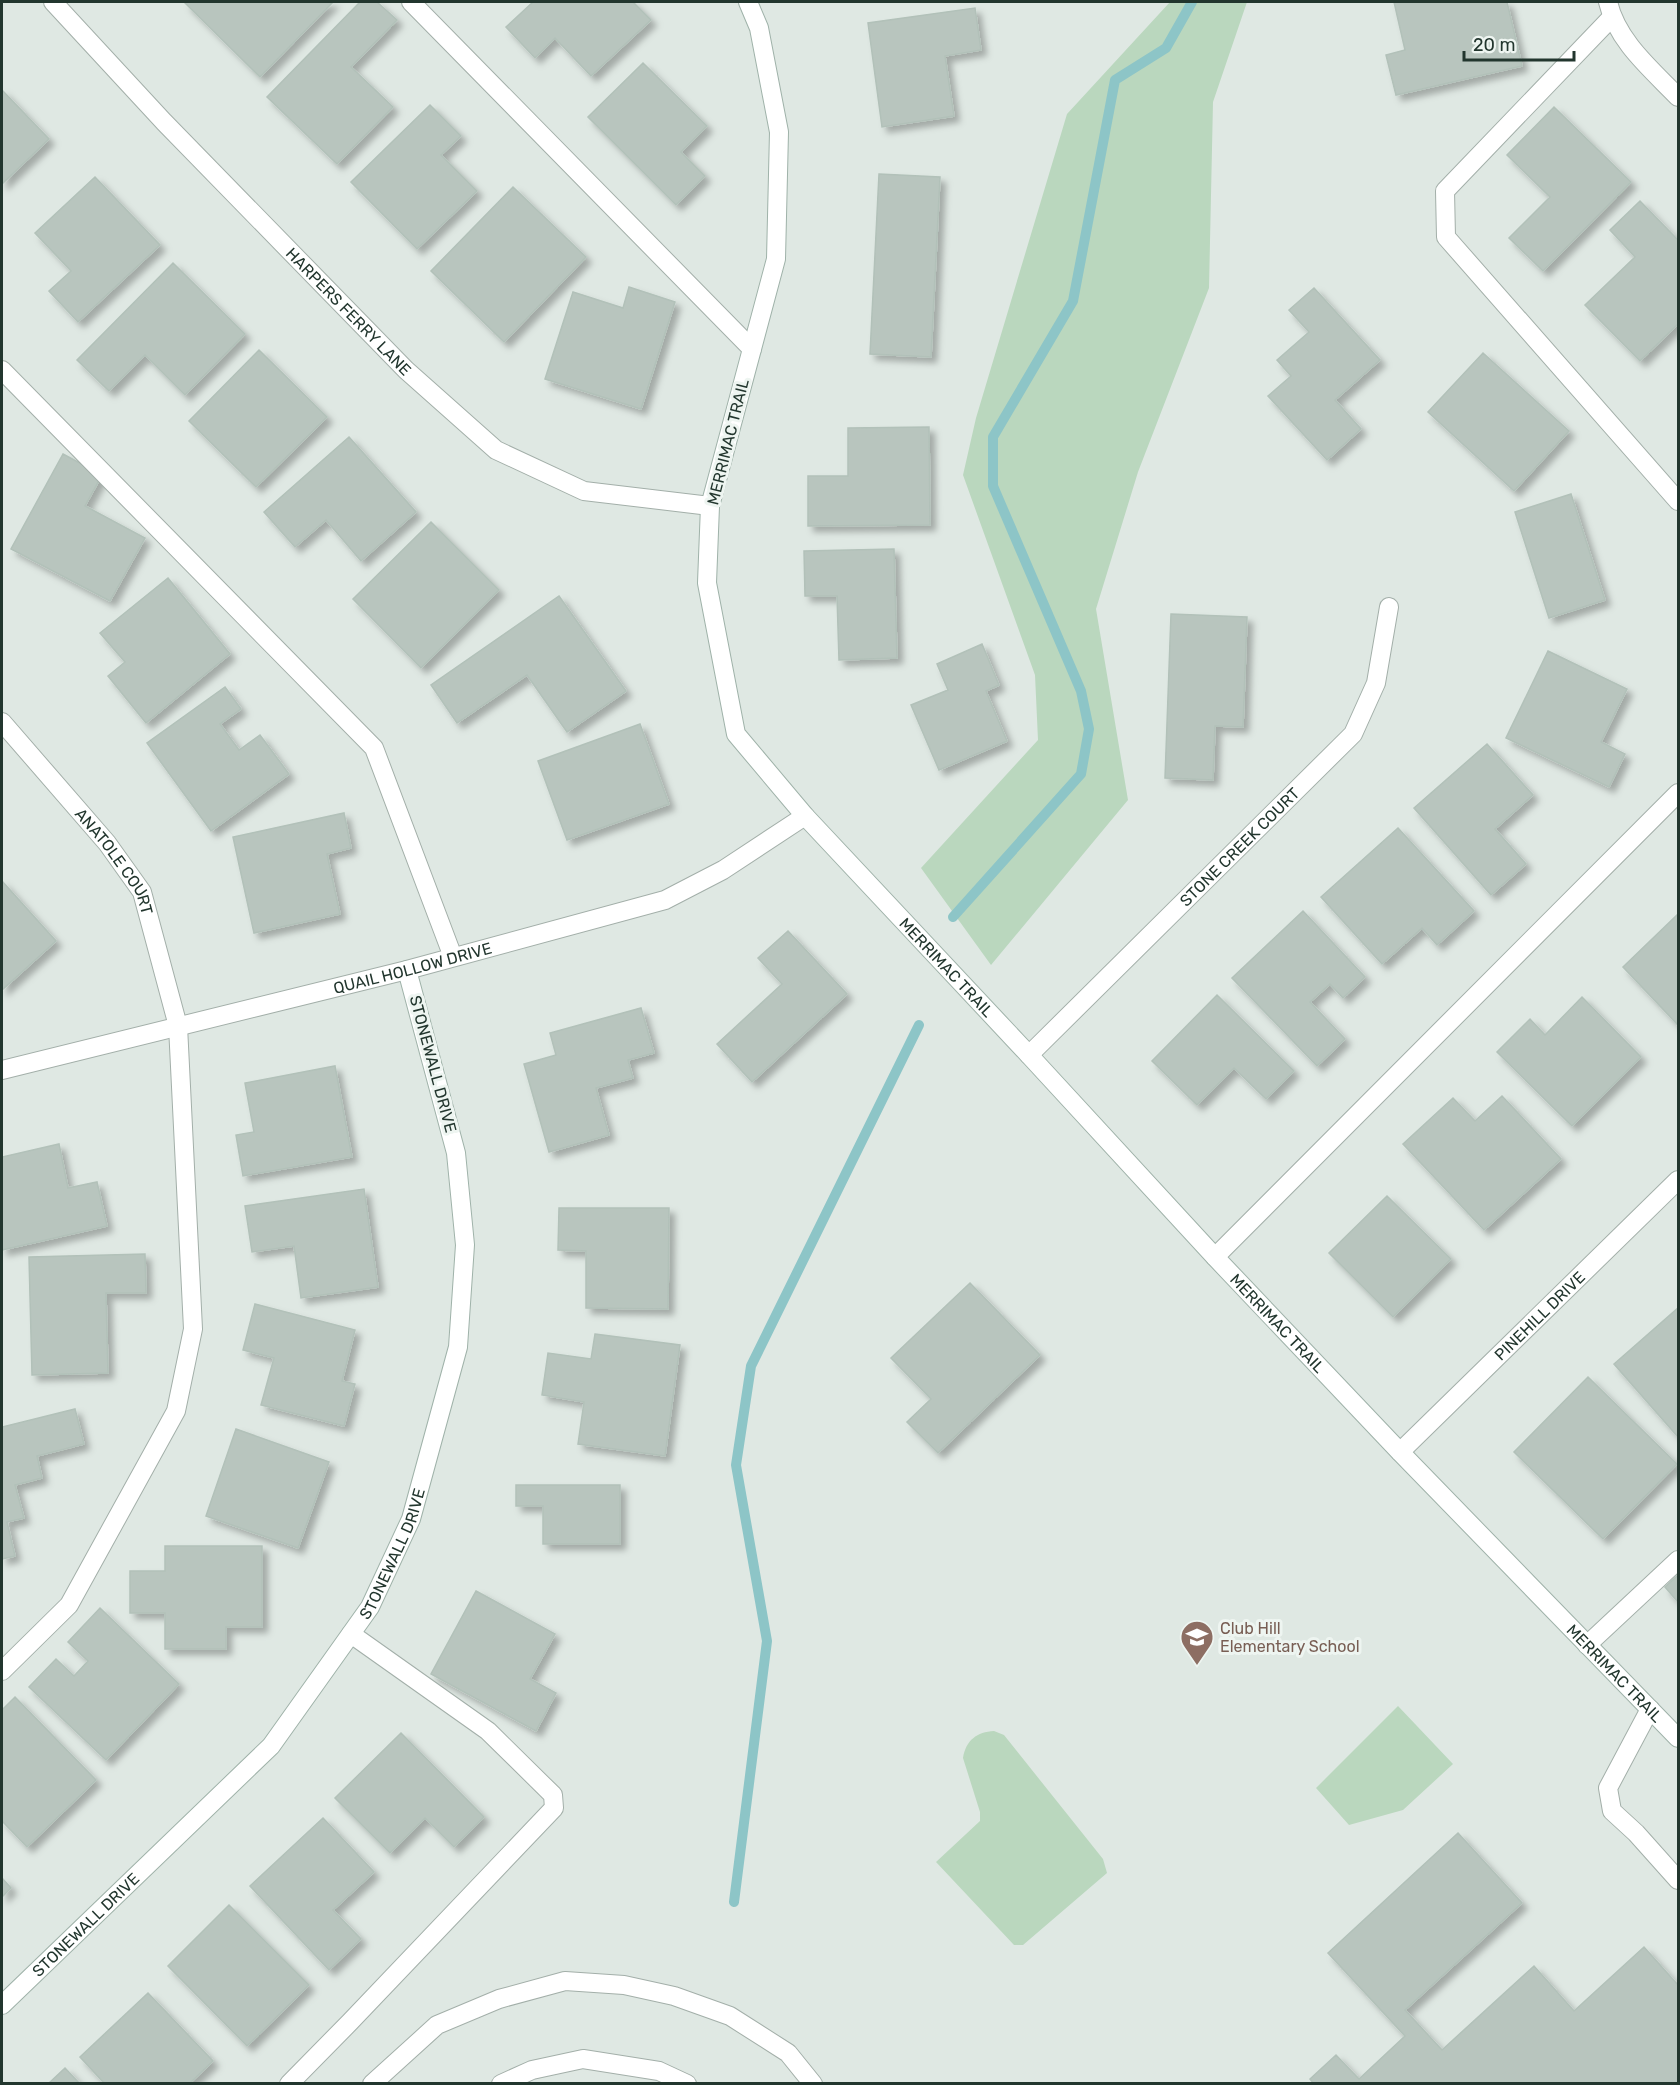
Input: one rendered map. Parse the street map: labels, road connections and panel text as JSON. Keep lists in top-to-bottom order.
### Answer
{
  "streets": {
    "street": [
      "HARPERS FERRY LANE",
      "MERRIMAC TRAIL",
      "STONE CREEK COURT",
      "ANATOLE COURT",
      "QUAIL HOLLOW DRIVE",
      "STONEWALL DRIVE",
      "PINEHILL DRIVE"
    ]
  },
  "crossings": [
    ["HARPERS FERRY LANE", "MERRIMAC TRAIL"],
    ["MERRIMAC TRAIL", "STONE CREEK COURT"],
    ["MERRIMAC TRAIL", "QUAIL HOLLOW DRIVE"],
    ["MERRIMAC TRAIL", "PINEHILL DRIVE"],
    ["ANATOLE COURT", "QUAIL HOLLOW DRIVE"],
    ["QUAIL HOLLOW DRIVE", "STONEWALL DRIVE"]
  ],
  "places": {
    "school or university": ["Club Hill Elementary School"]
  },
  "scale_bar": "20 m"
}
